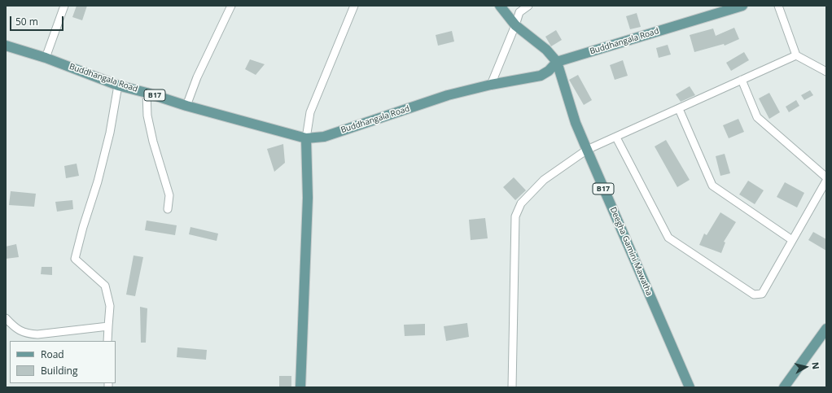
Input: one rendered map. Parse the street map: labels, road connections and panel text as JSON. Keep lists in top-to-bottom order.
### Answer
{
  "streets": {
    "main road": ["Buddhangala Road", "B17", "Deegha Gamini Mawatha"]
  },
  "crossings": [
    ["Buddhangala Road", "Deegha Gamini Mawatha"]
  ],
  "legend": ["Road", "Building"],
  "scale_bar": "50 m",
  "north": "right"
}
